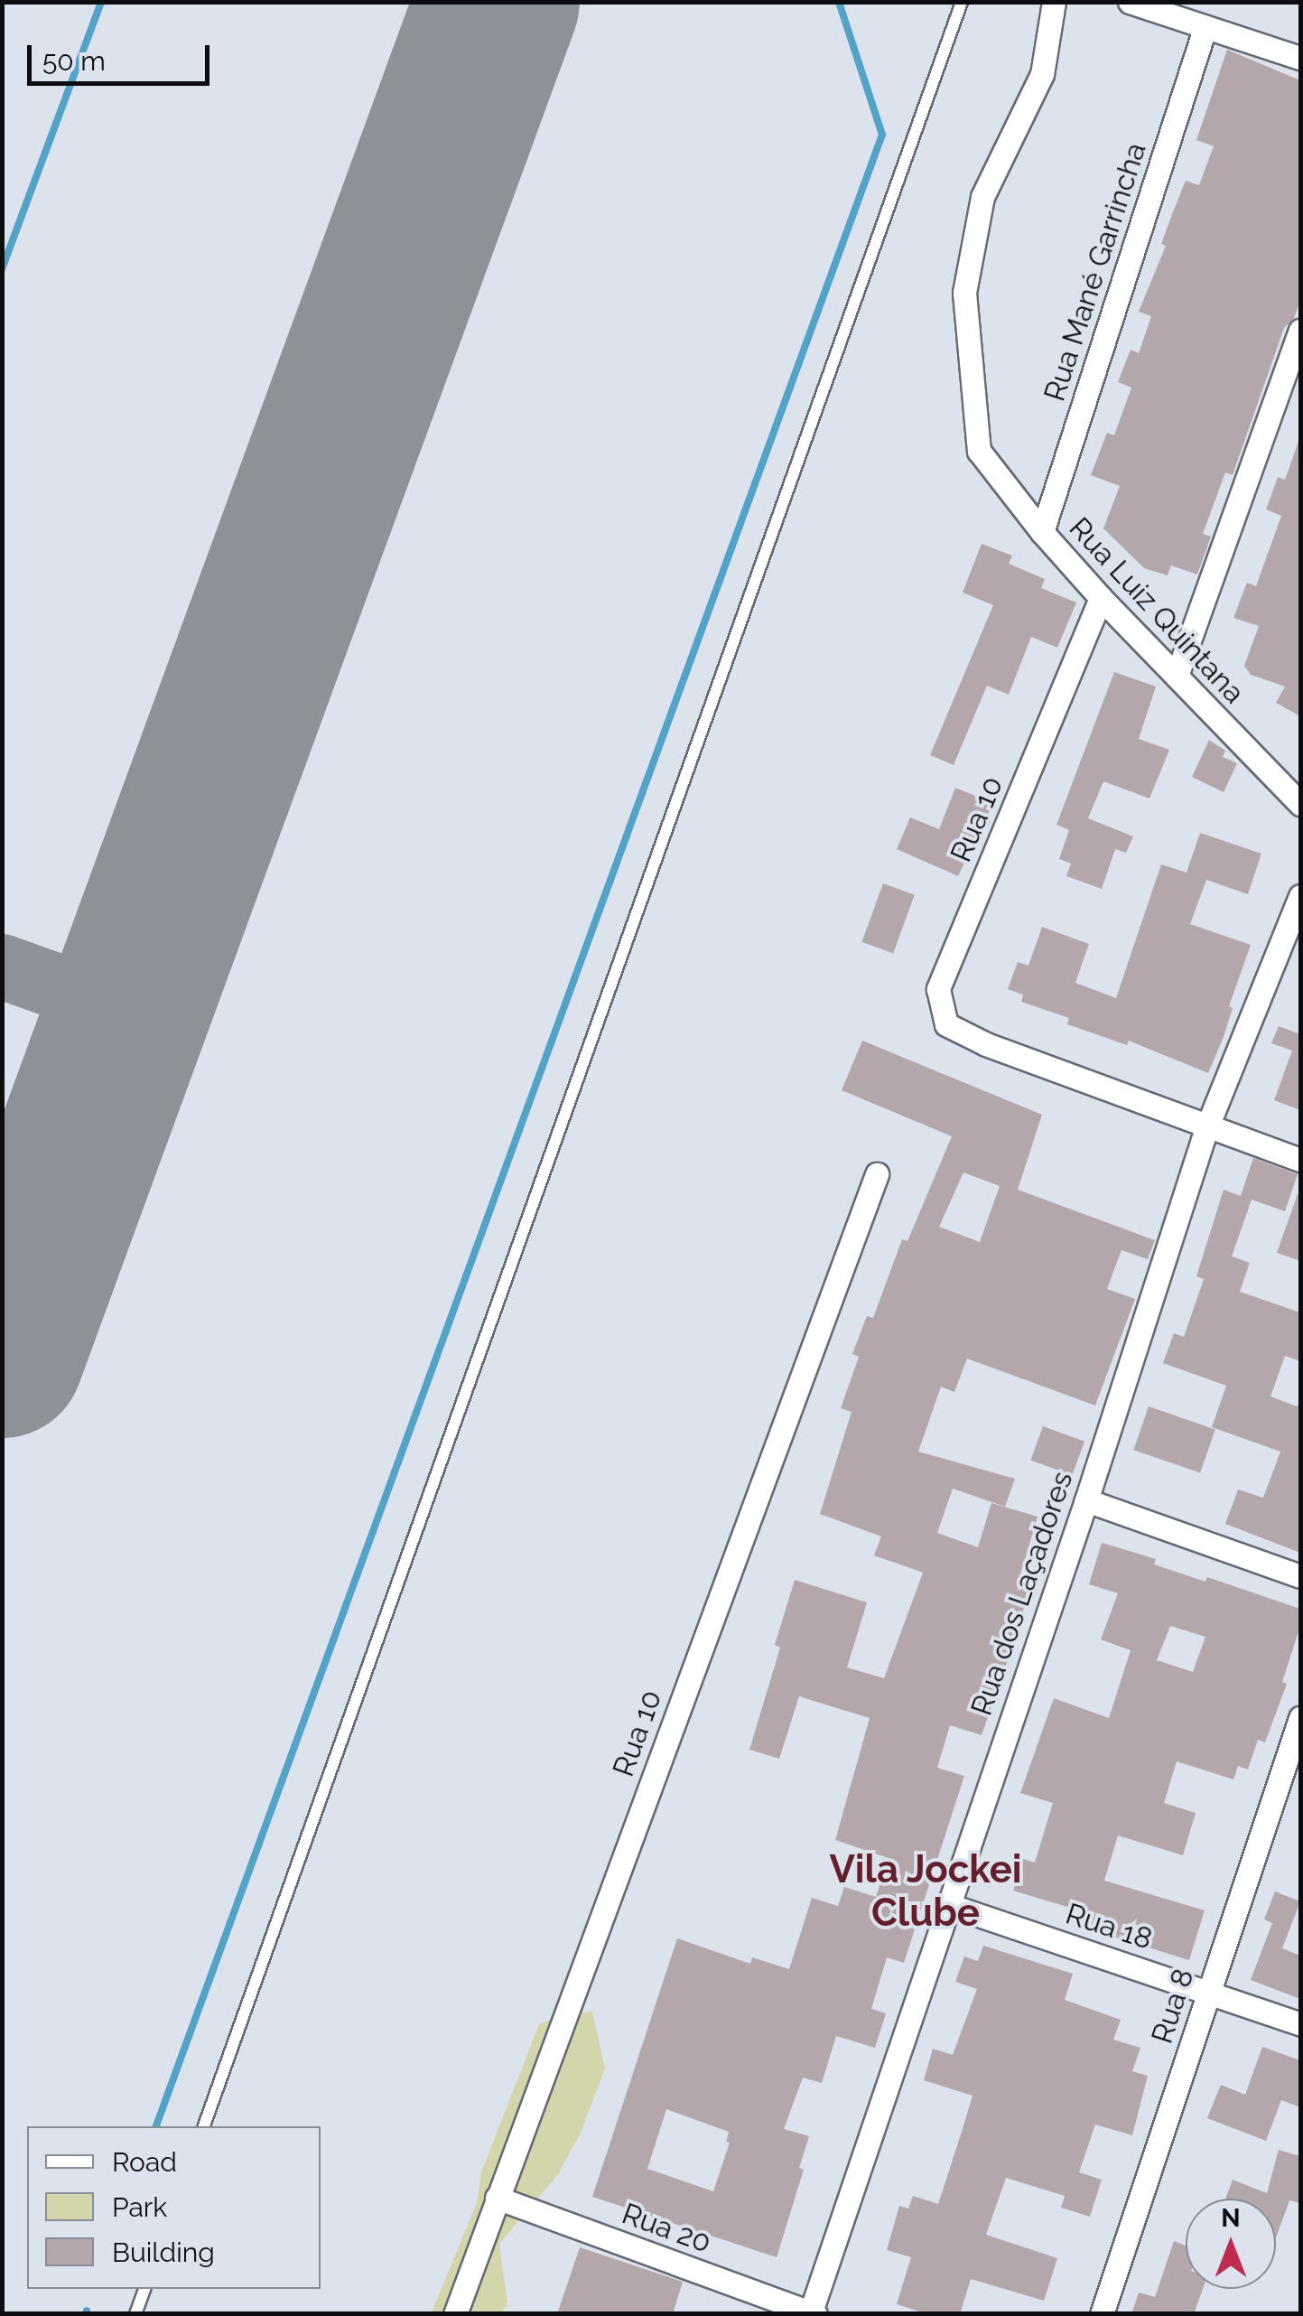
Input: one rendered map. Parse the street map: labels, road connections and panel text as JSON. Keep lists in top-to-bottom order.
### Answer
{
  "streets": {
    "street": [
      "Rua Mané Garrincha",
      "Rua Luiz Quintana",
      "Rua 10",
      "Rua dos Laçadores",
      "Rua 18",
      "Rua 8",
      "Rua 20"
    ]
  },
  "crossings": [
    ["Rua Mané Garrincha", "Rua Luiz Quintana"],
    ["Rua Luiz Quintana", "Rua 10"],
    ["Rua 10", "Rua dos Laçadores"],
    ["Rua 10", "Rua 20"],
    ["Rua dos Laçadores", "Rua 18"],
    ["Rua dos Laçadores", "Rua 20"],
    ["Rua 18", "Rua 8"]
  ],
  "districts": ["Vila Jockei Clube"],
  "legend": ["Road", "Park", "Building"],
  "scale_bar": "50 m",
  "north": "top"
}
